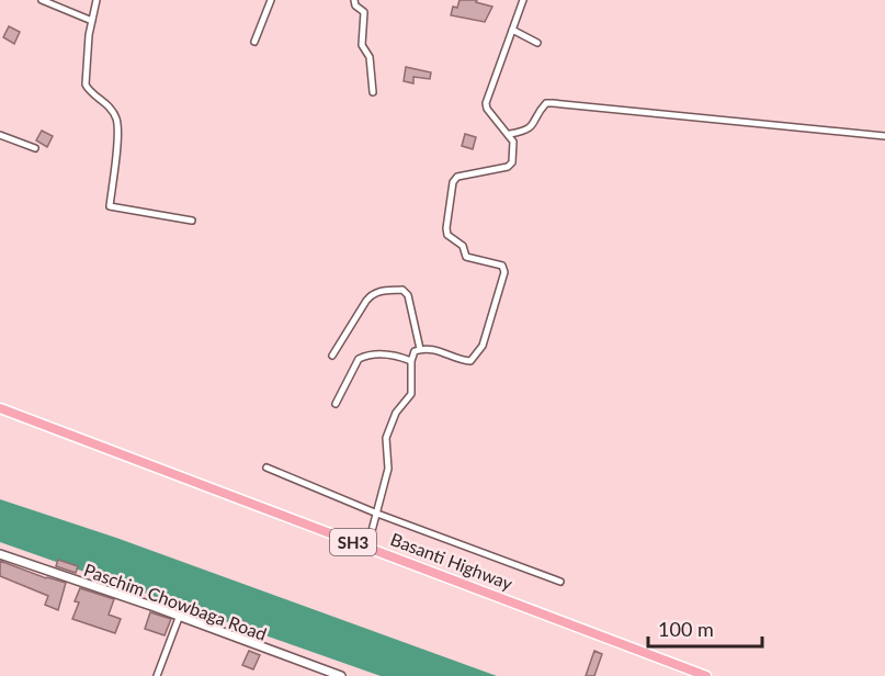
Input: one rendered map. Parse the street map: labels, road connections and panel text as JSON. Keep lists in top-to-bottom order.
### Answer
{
  "streets": {
    "main road": ["SH3", "Basanti Highway"],
    "street": ["Paschim Chowbaga Road"]
  },
  "scale_bar": "100 m"
}
